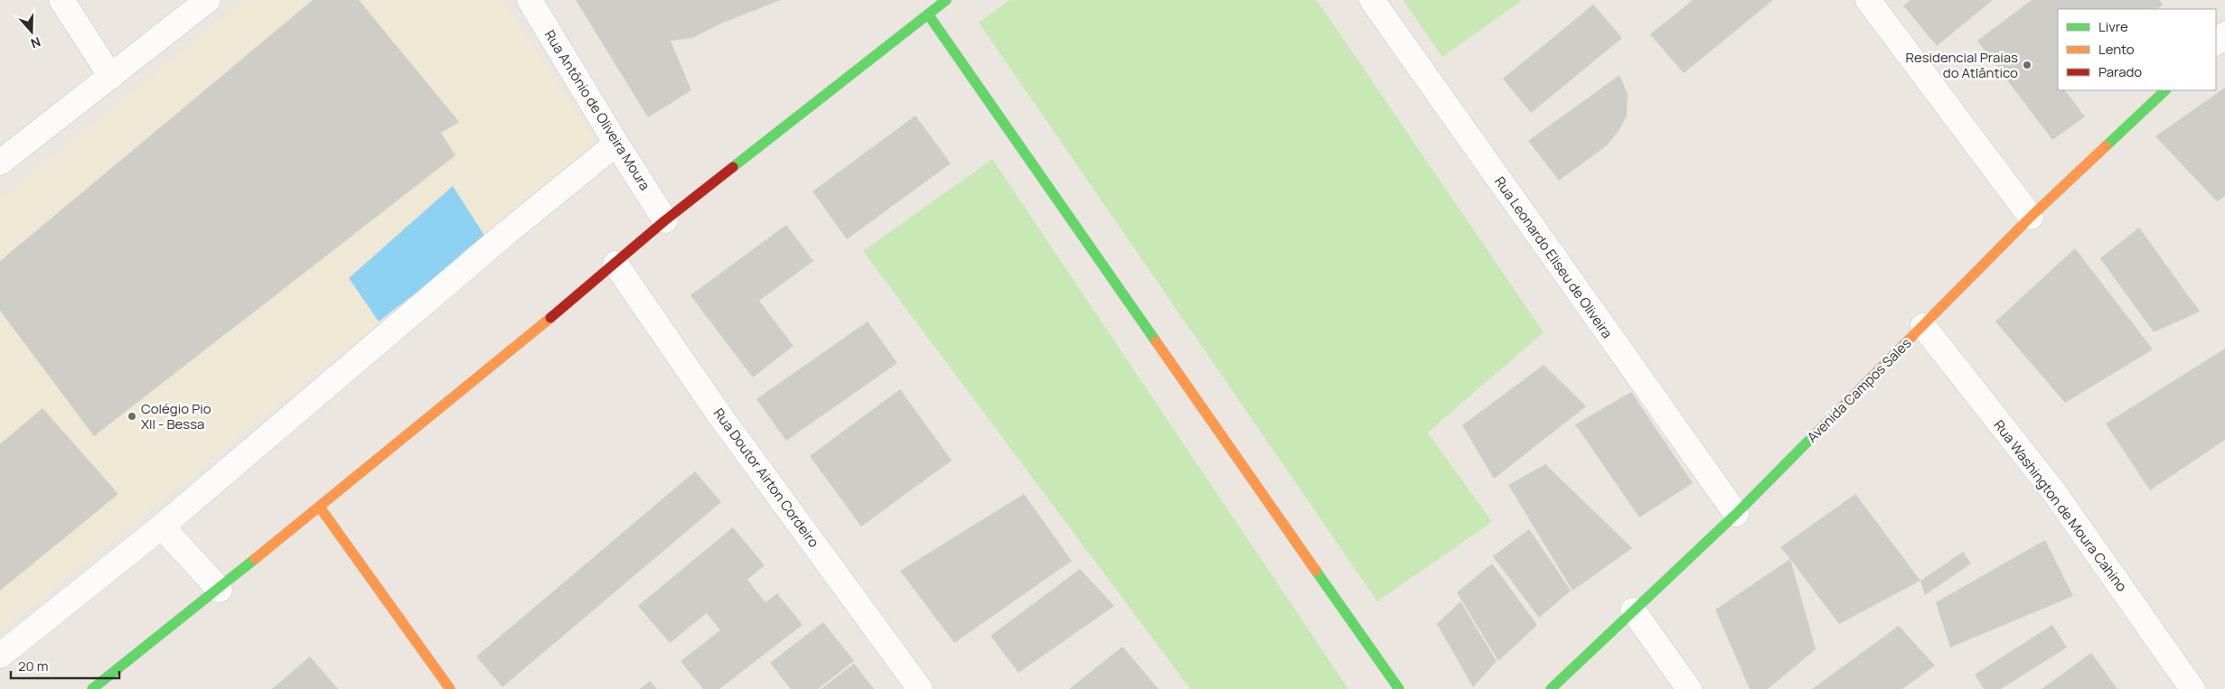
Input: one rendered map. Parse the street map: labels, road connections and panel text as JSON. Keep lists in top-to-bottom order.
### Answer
{
  "streets": {
    "street": [
      "Rua Antônio de Oliveira Moura",
      "Rua Leonardo Eliseu de Oliveira",
      "Avenida Campos Sales",
      "Rua Doutor Airton Cordeiro",
      "Rua Washington de Moura Cahino"
    ]
  },
  "crossings": [
    ["Rua Leonardo Eliseu de Oliveira", "Avenida Campos Sales"],
    ["Avenida Campos Sales", "Rua Washington de Moura Cahino"]
  ],
  "places": ["Residencial Praias do Atlântico", "Colégio Pio XII - Bessa"],
  "legend": ["Livre", "Lento", "Parado"],
  "scale_bar": "20 m",
  "north": "bottom"
}
